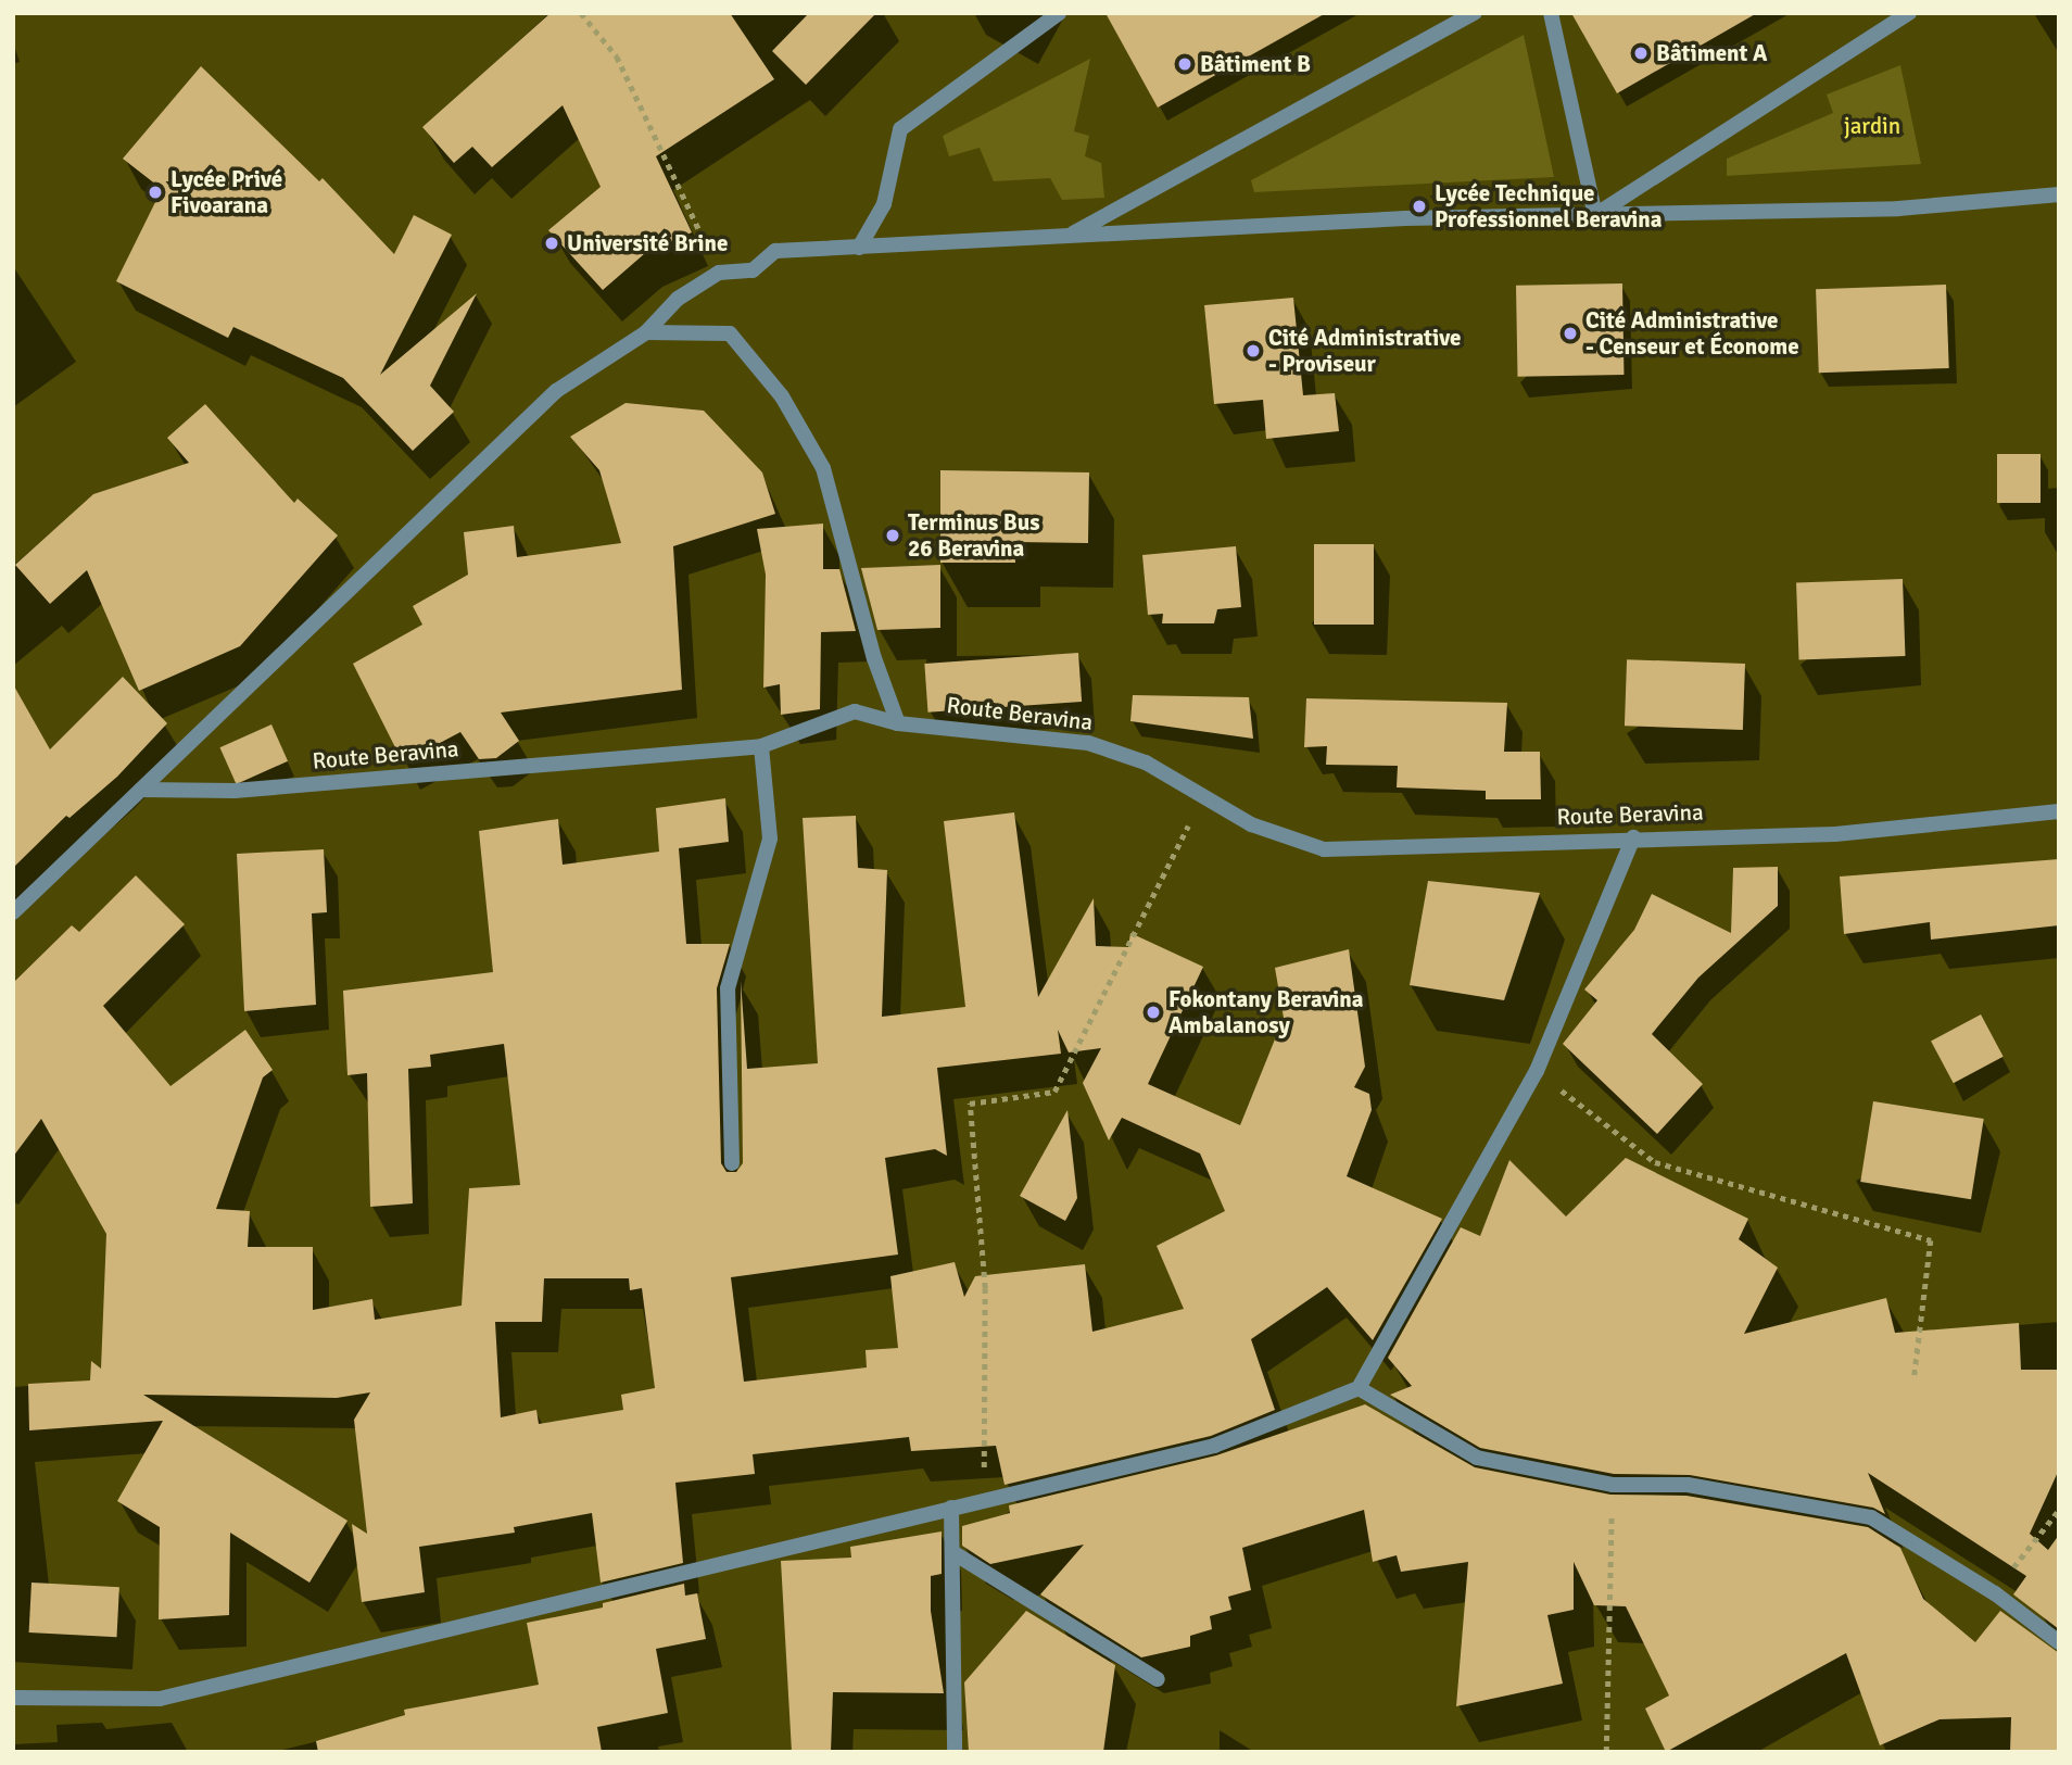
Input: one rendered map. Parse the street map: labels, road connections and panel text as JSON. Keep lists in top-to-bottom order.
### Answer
{
  "streets": {
    "street": ["Route Beravina"]
  },
  "parks": ["jardin"],
  "places": [
    "Bâtiment A",
    "Bâtiment B",
    "Lycée Privé Fivoarana",
    "Lycée Technique Professionnel Beravina",
    "Université Brine",
    "Cité Administrative - Censeur et Économe",
    "Cité Administrative - Proviseur",
    "Terminus Bus 26 Beravina",
    "Fokontany Beravina Ambalanosy"
  ]
}
